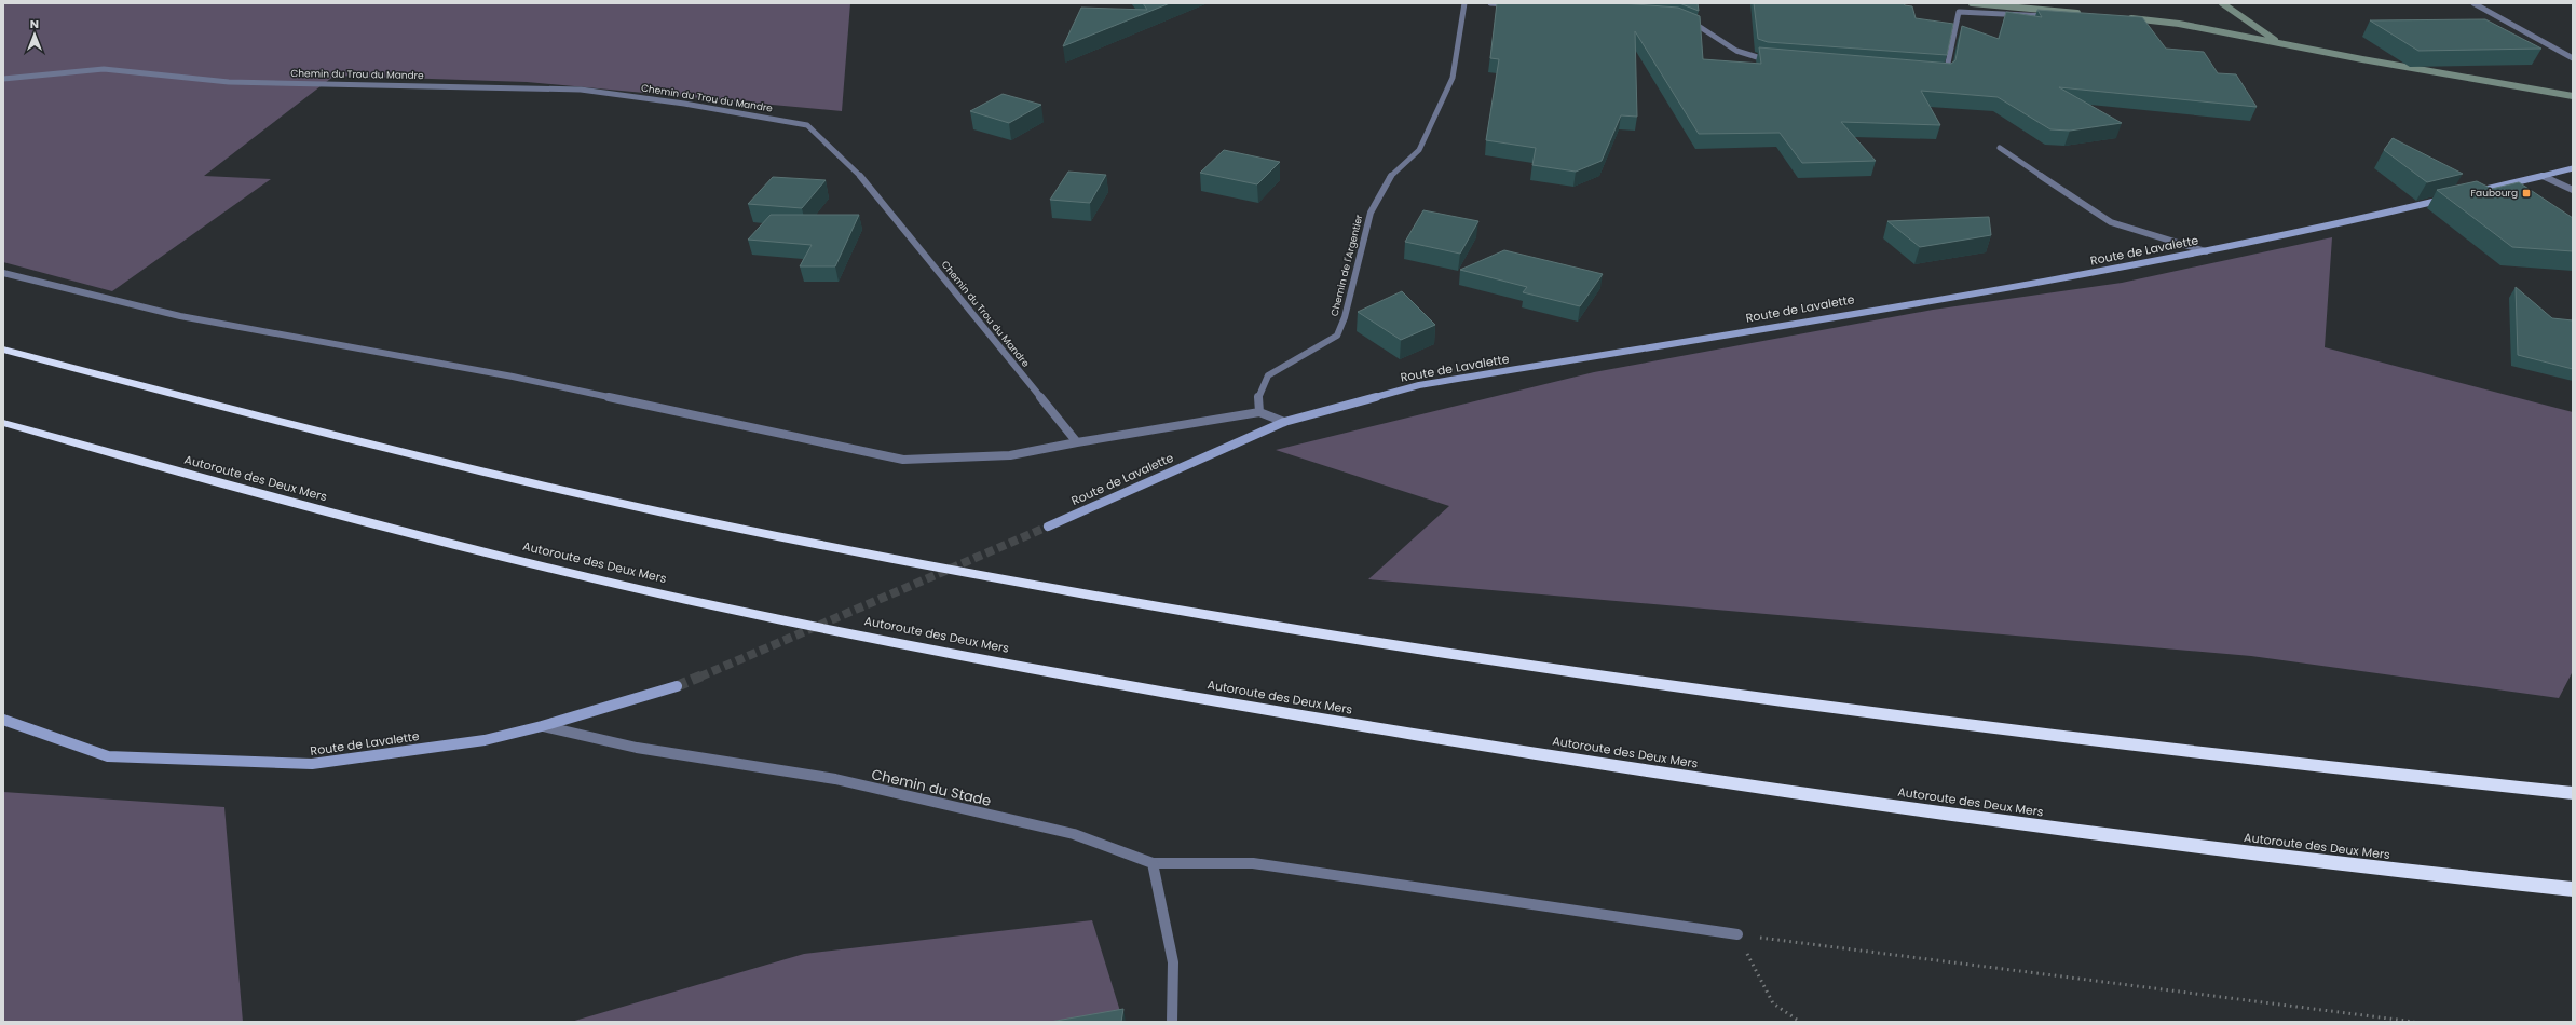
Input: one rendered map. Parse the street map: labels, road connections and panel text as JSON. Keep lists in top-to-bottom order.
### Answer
{
  "streets": {
    "highway": ["Autoroute des Deux Mers"],
    "main road": ["Route de Lavalette"],
    "street": ["Chemin du Trou du Mandre", "Chemin de l'Argentier", "Chemin du Stade"]
  },
  "crossings": [
    ["Route de Lavalette", "Chemin du Stade"]
  ],
  "places": {
    "transit": ["Faubourg"]
  },
  "north": "top"
}
